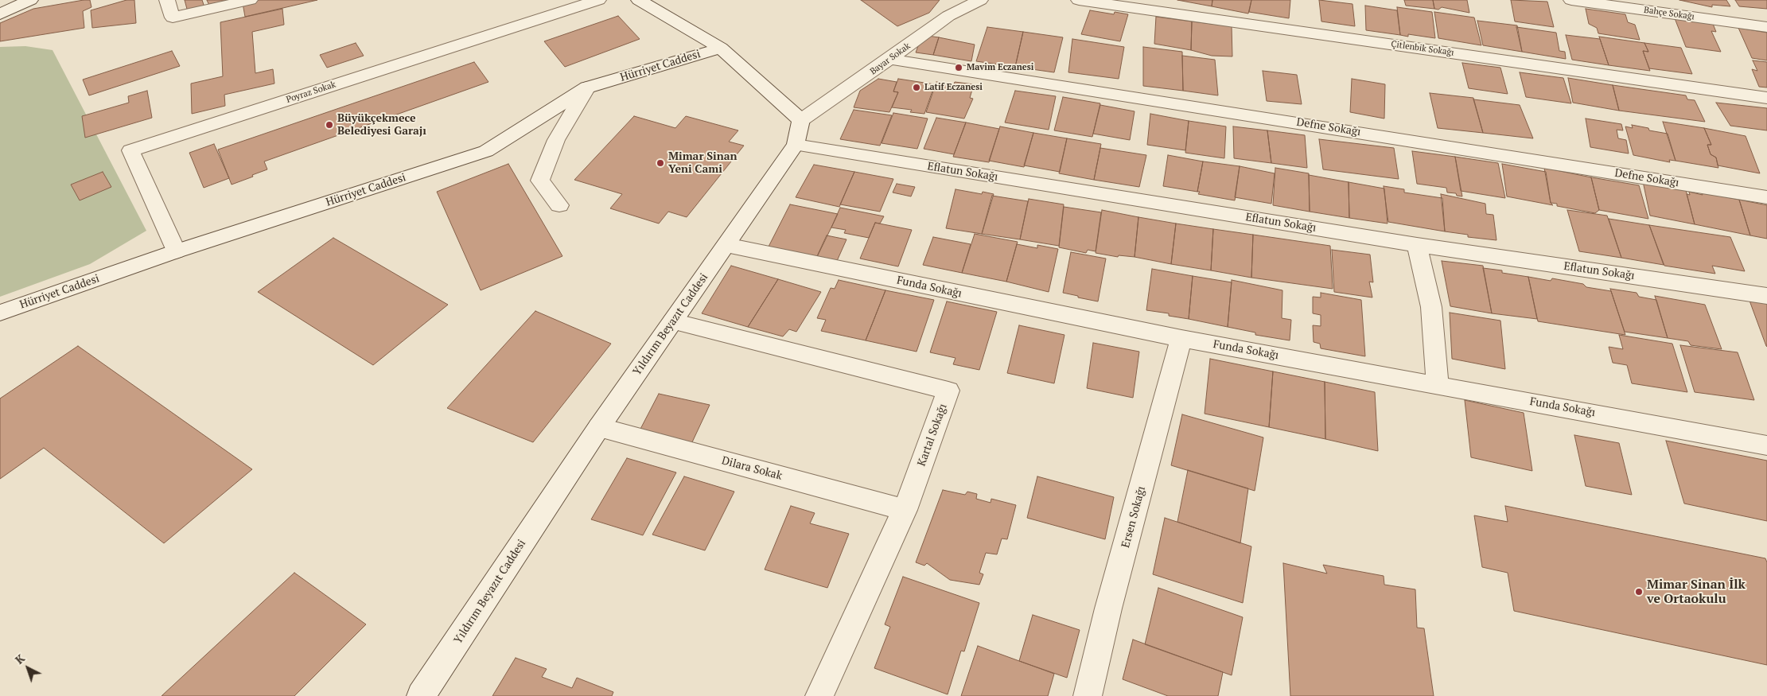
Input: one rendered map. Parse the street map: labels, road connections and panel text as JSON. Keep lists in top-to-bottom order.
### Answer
{
  "streets": {
    "street": [
      "Bahçe Sokağı",
      "Çitlenbik Sokağı",
      "Bayar Sokak",
      "Hürriyet Caddesi",
      "Poyraz Sokak",
      "Defne Sokağı",
      "Eflatun Sokağı",
      "Funda Sokağı",
      "Yıldırım Beyazıt Caddesi",
      "Kartal Sokağı",
      "Dilara Sokak",
      "Ersen Sokağı"
    ]
  },
  "crossings": [
    ["Bayar Sokak", "Defne Sokağı"],
    ["Bayar Sokak", "Yıldırım Beyazıt Caddesi"],
    ["Hürriyet Caddesi", "Poyraz Sokak"],
    ["Eflatun Sokağı", "Yıldırım Beyazıt Caddesi"],
    ["Funda Sokağı", "Yıldırım Beyazıt Caddesi"],
    ["Funda Sokağı", "Ersen Sokağı"],
    ["Yıldırım Beyazıt Caddesi", "Kartal Sokağı"],
    ["Yıldırım Beyazıt Caddesi", "Dilara Sokak"],
    ["Kartal Sokağı", "Dilara Sokak"]
  ],
  "places": [
    "Mavim Eczanesi",
    "Latif Eczanesi",
    "Büyükçekmece Belediyesi Garajı",
    "Mimar Sinan Yeni Cami",
    "Mimar Sinan İlk ve Ortaokulu"
  ],
  "north": "top left"
}
